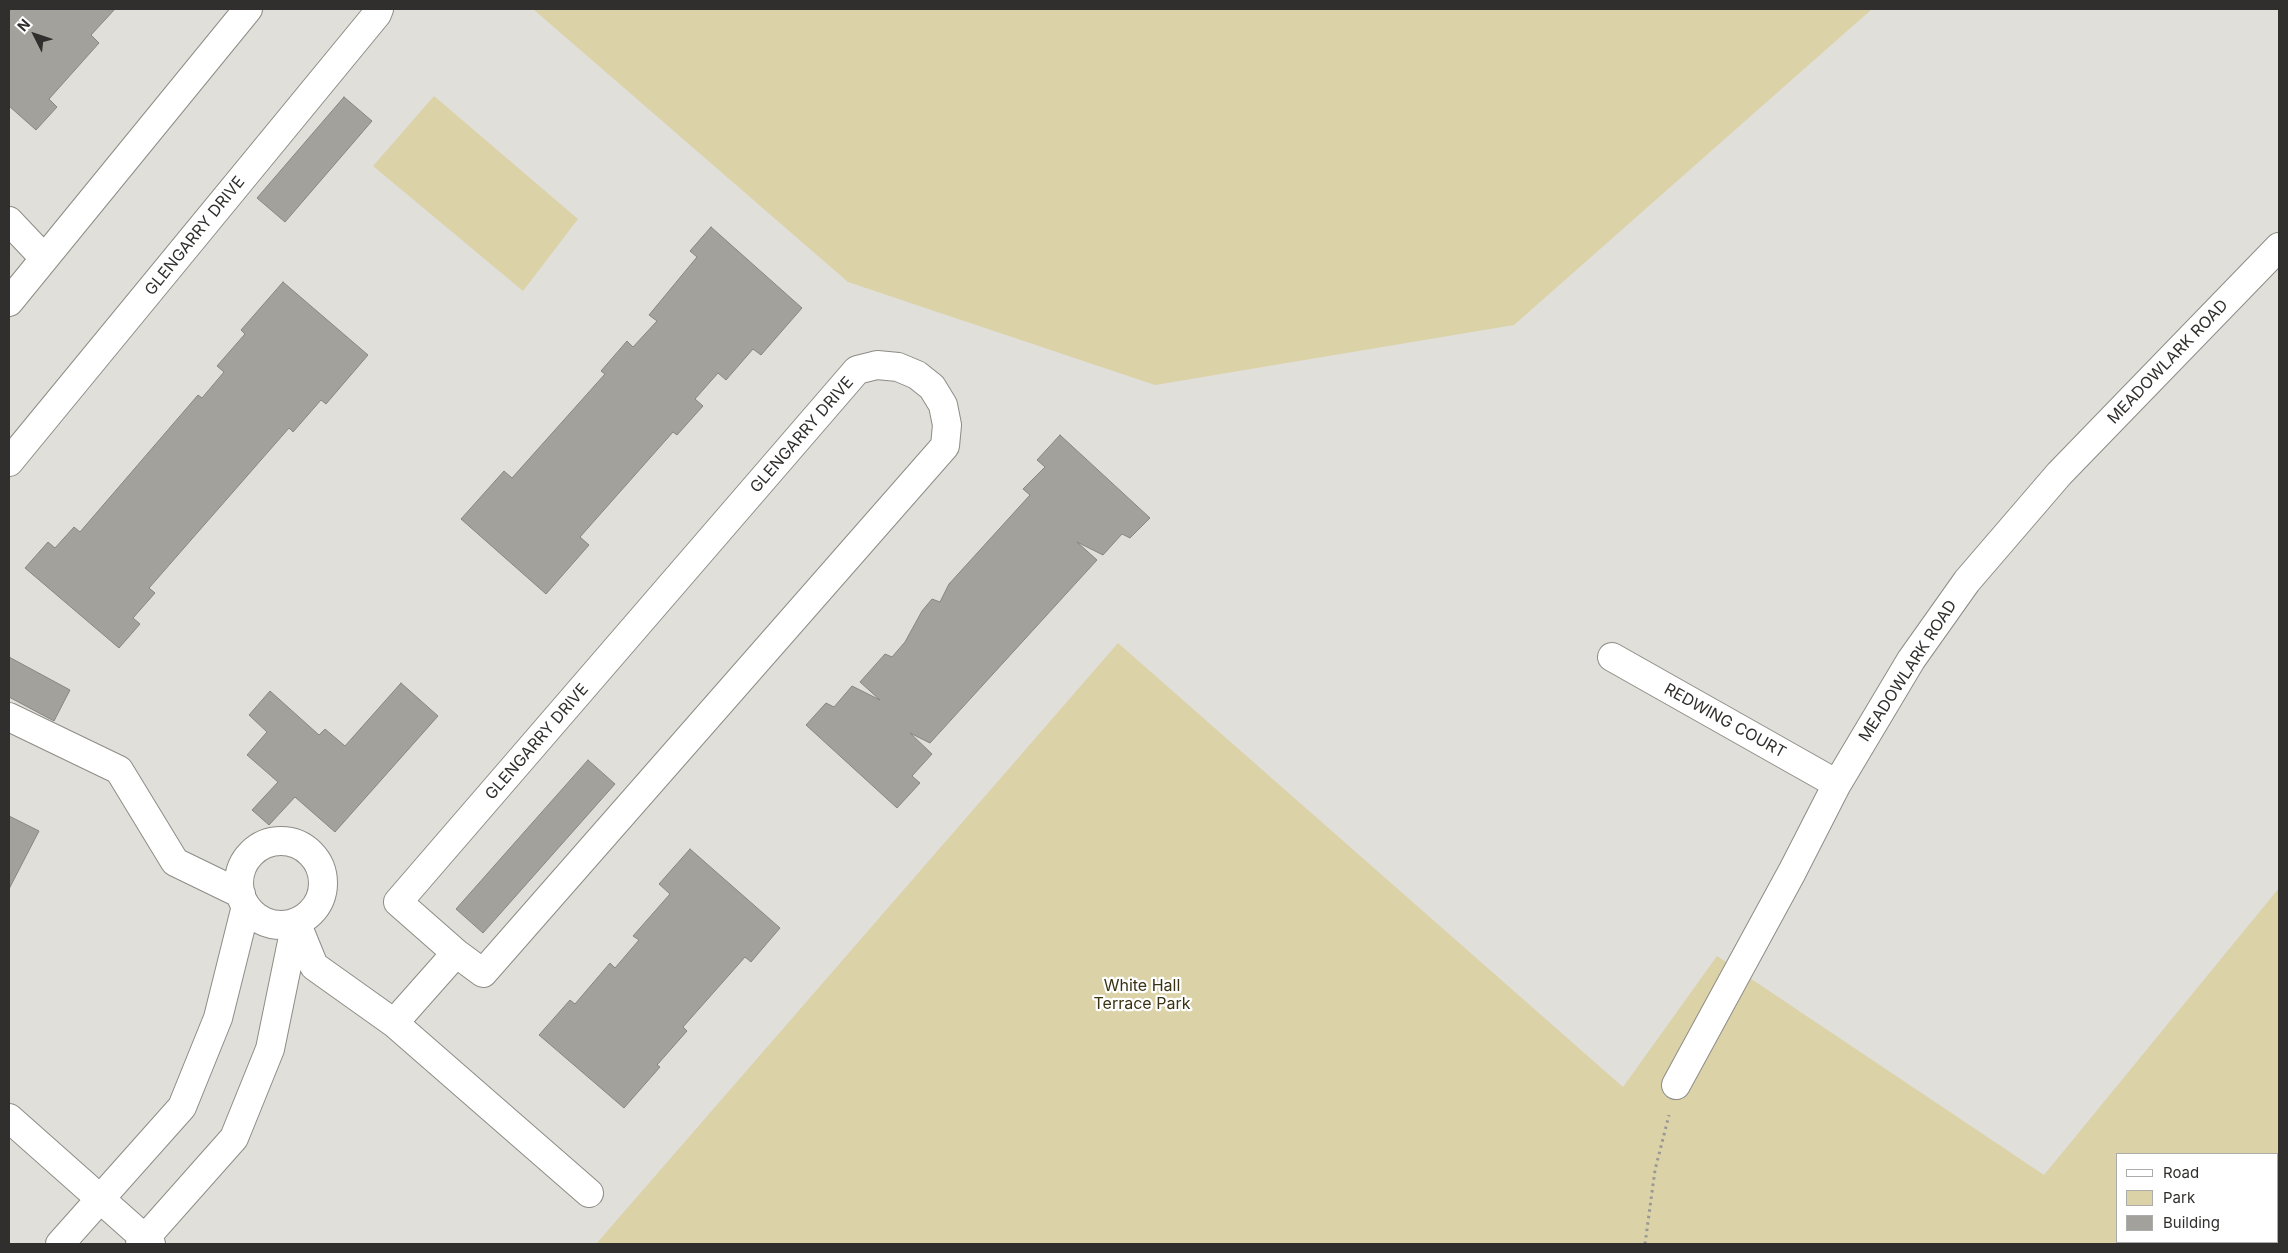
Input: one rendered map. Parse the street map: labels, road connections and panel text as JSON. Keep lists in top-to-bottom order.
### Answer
{
  "streets": {
    "street": ["GLENGARRY DRIVE", "MEADOWLARK ROAD", "REDWING COURT"]
  },
  "crossings": [
    ["MEADOWLARK ROAD", "REDWING COURT"]
  ],
  "parks": ["White Hall Terrace Park"],
  "legend": ["Road", "Park", "Building"],
  "north": "top left"
}
